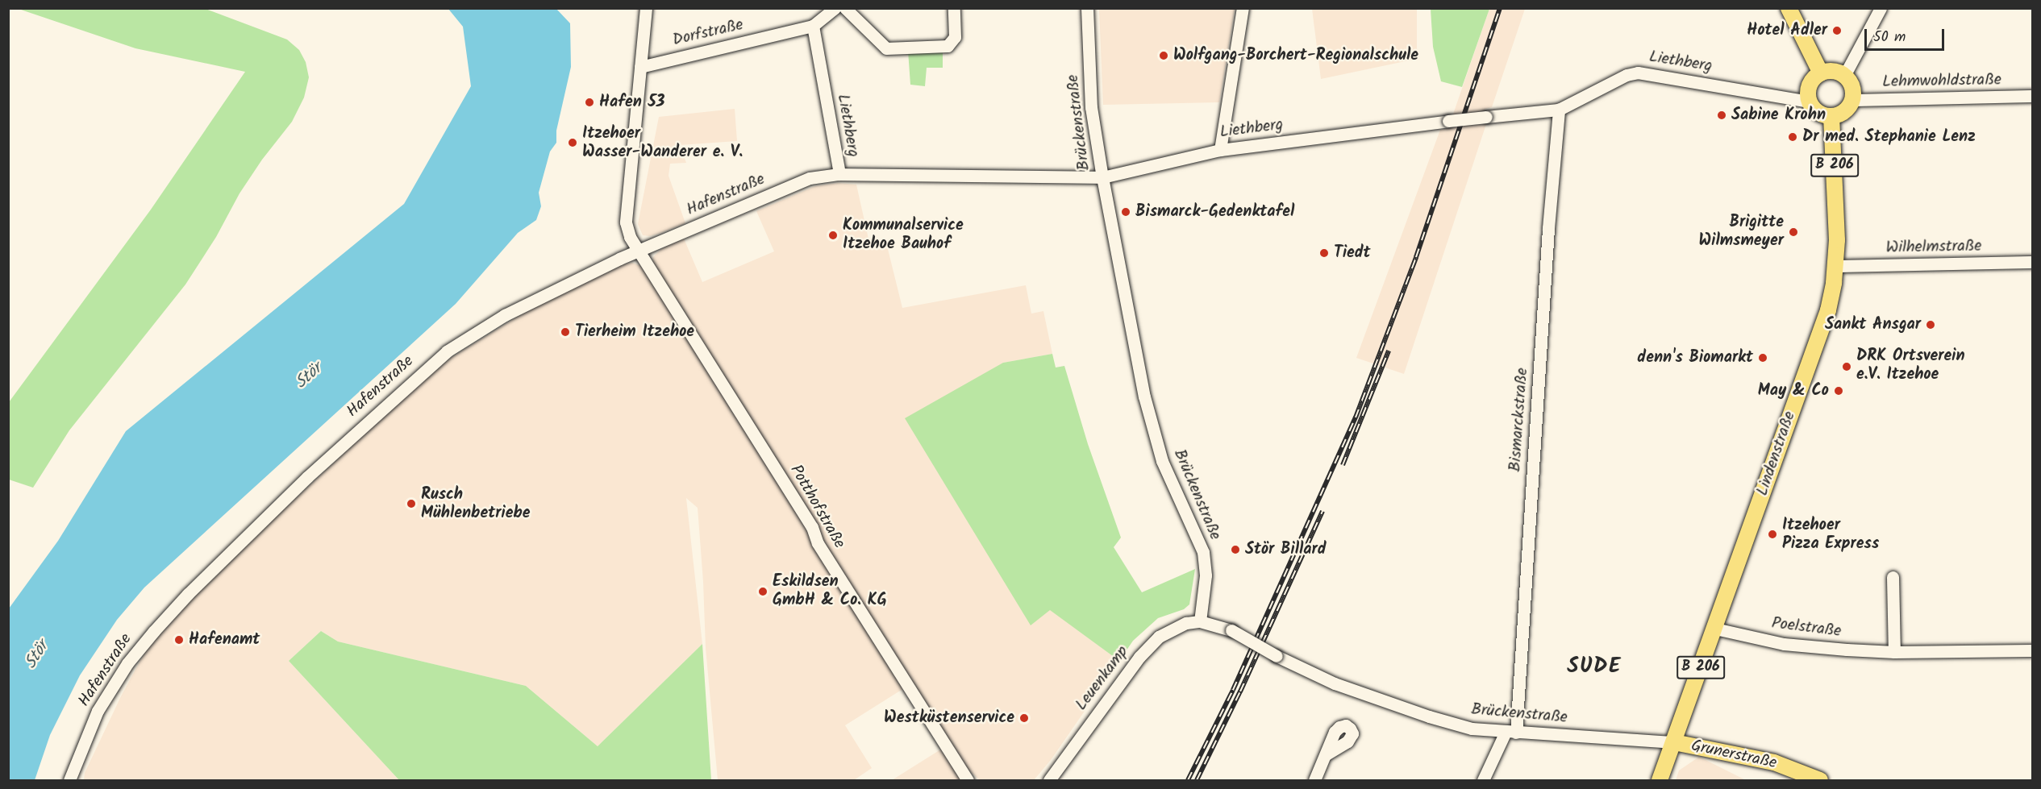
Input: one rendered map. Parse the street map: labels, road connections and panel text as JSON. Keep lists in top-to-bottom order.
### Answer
{
  "streets": {
    "main road": ["B 206", "Lindenstraße", "Grunerstraße"],
    "street": [
      "Dorfstraße",
      "Liethberg",
      "Lehmwohldstraße",
      "Brückenstraße",
      "Hafenstraße",
      "Wilhelmstraße",
      "Bismarckstraße",
      "Potthofstraße",
      "Poelstraße",
      "Leuenkamp"
    ]
  },
  "crossings": [
    ["Dorfstraße", "Liethberg"],
    ["Dorfstraße", "Potthofstraße"],
    ["Liethberg", "Lehmwohldstraße"],
    ["Liethberg", "Brückenstraße"],
    ["Liethberg", "Hafenstraße"],
    ["Liethberg", "Bismarckstraße"],
    ["Liethberg", "Lindenstraße"],
    ["Lehmwohldstraße", "Lindenstraße"],
    ["Brückenstraße", "Bismarckstraße"],
    ["Brückenstraße", "Lindenstraße"],
    ["Brückenstraße", "Leuenkamp"],
    ["Brückenstraße", "Grunerstraße"],
    ["Hafenstraße", "Potthofstraße"],
    ["Wilhelmstraße", "Lindenstraße"],
    ["Lindenstraße", "Poelstraße"],
    ["Lindenstraße", "Grunerstraße"]
  ],
  "districts": ["SUDE"],
  "water": ["Stör"],
  "places": [
    "Hotel Adler",
    "Wolfgang-Borchert-Regionalschule",
    "Hafen 53",
    "Sabine Krohn",
    "Dr med. Stephanie Lenz",
    "Itzehoer Wasser-Wanderer e. V.",
    "Bismarck-Gedenktafel",
    "Brigitte Wilmsmeyer",
    "Kommunalservice Itzehoe Bauhof",
    "Tiedt",
    "Sankt Ansgar",
    "Tierheim Itzehoe",
    "denn's Biomarkt",
    "DRK Ortsverein e.V. Itzehoe",
    "May & Co",
    "Rusch Mühlenbetriebe",
    "Itzehoer Pizza Express",
    "Stör Billard",
    "Eskildsen GmbH & Co. KG",
    "Hafenamt",
    "Westküstenservice"
  ],
  "scale_bar": "50 m"
}
